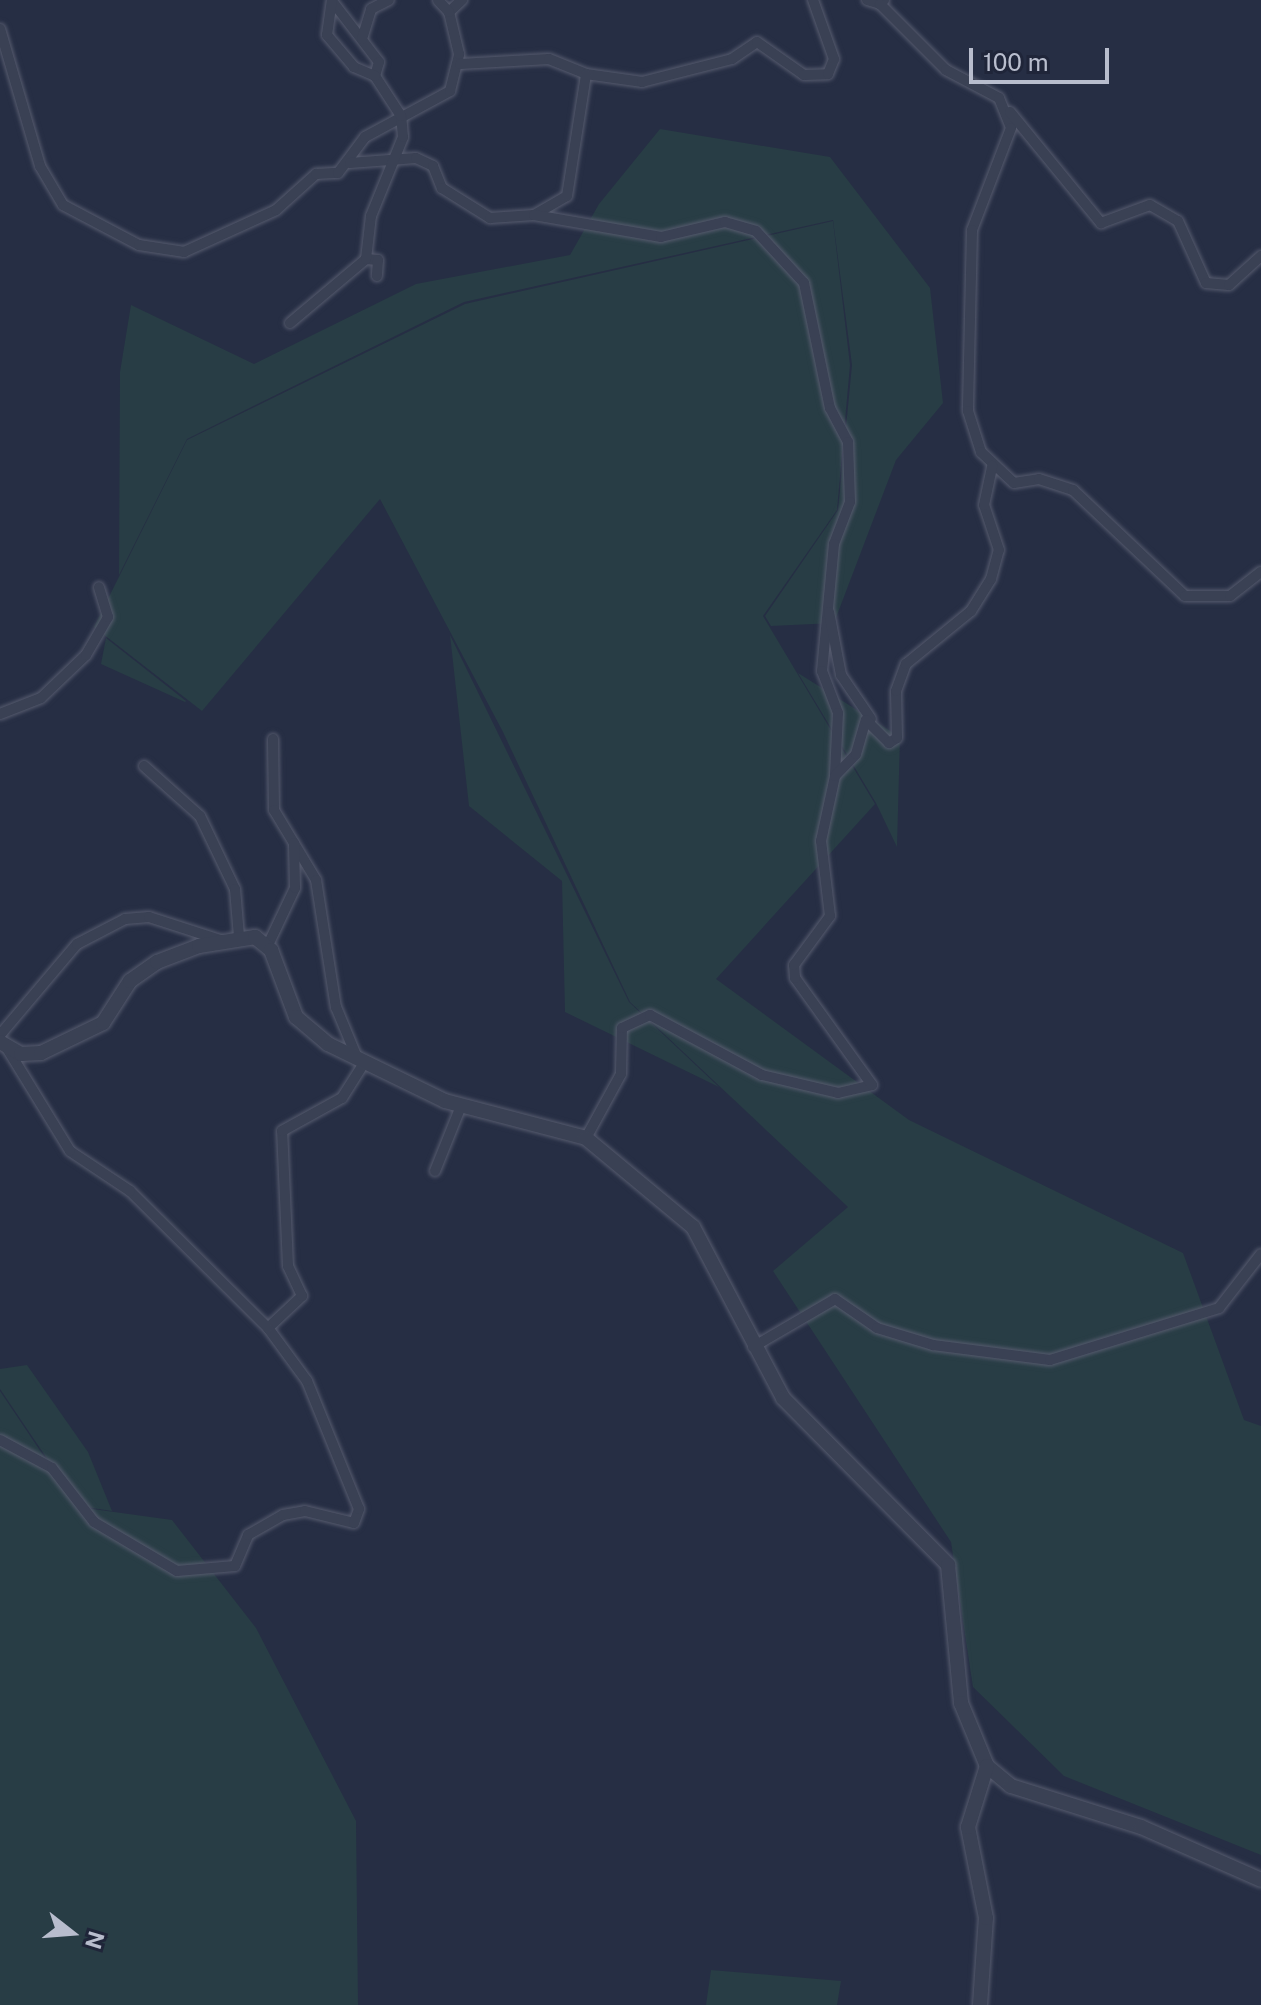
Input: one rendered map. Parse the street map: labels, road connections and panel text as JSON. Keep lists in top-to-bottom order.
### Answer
{
  "scale_bar": "100 m",
  "north": "right"
}
